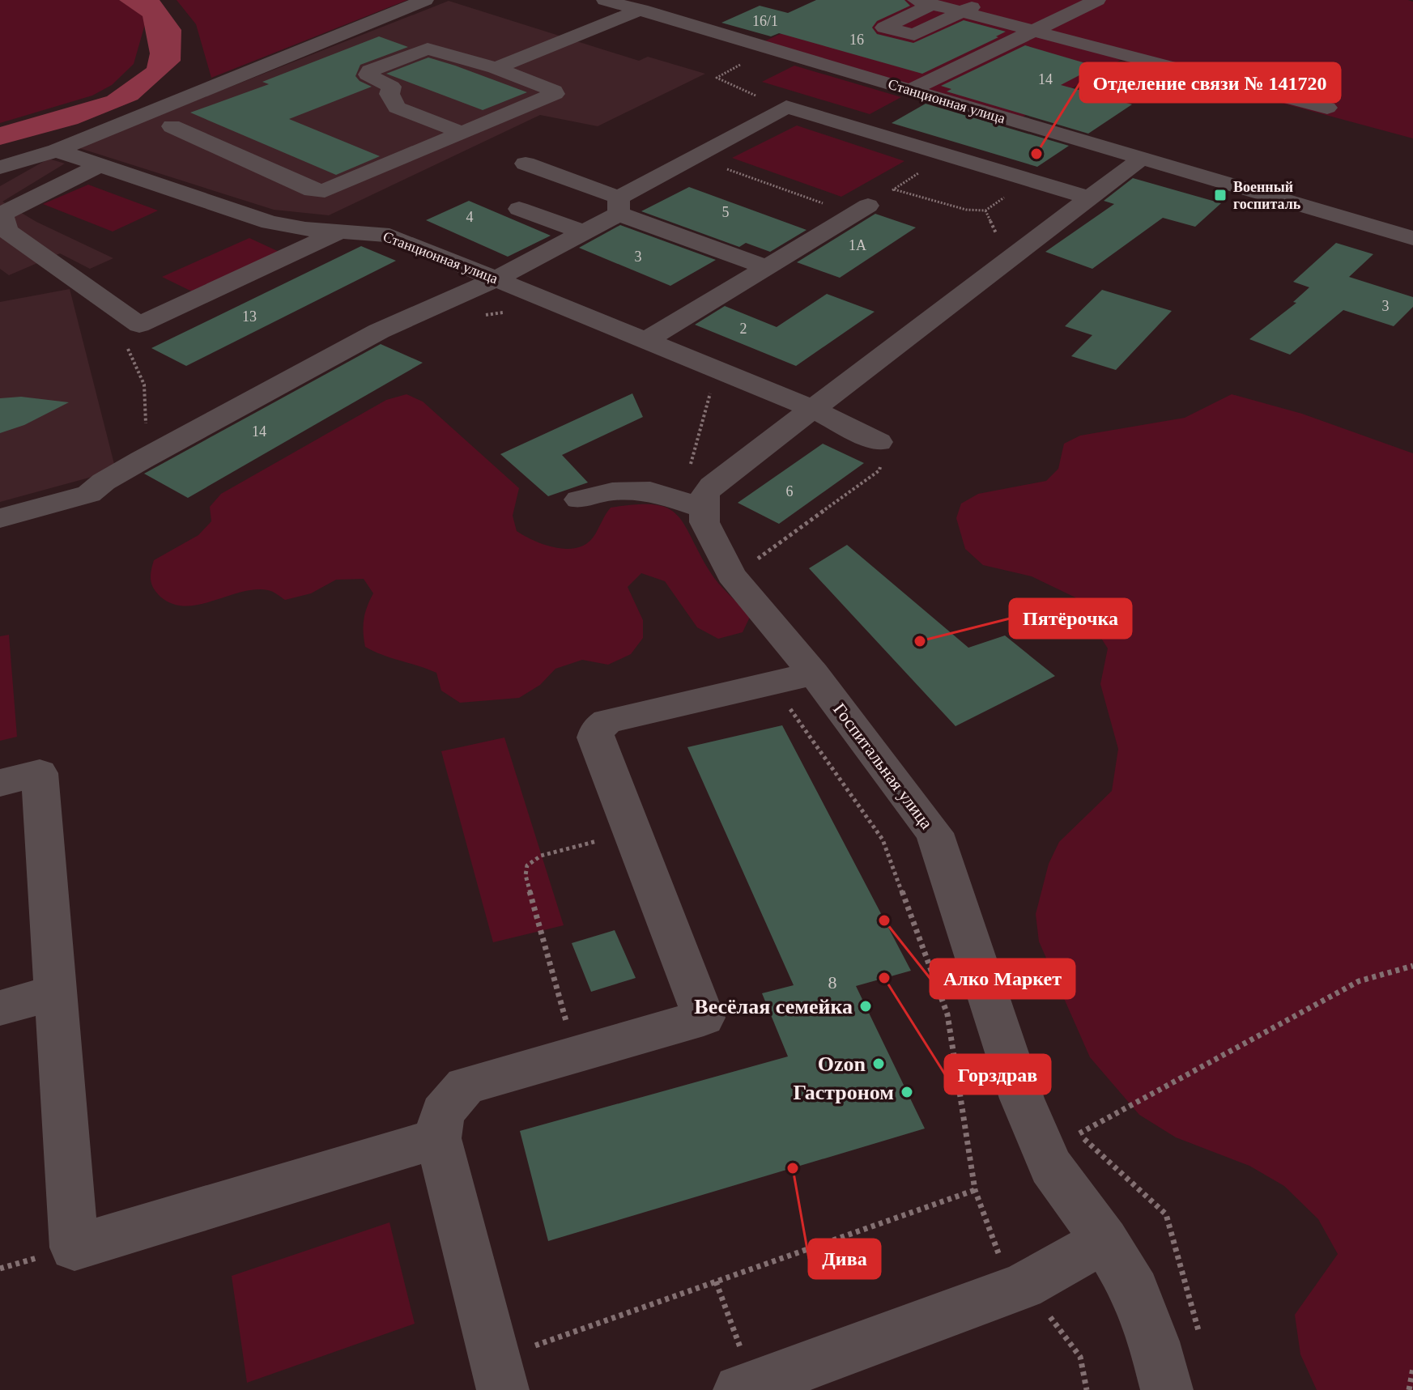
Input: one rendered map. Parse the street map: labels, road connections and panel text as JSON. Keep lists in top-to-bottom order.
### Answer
{
  "streets": {
    "street": ["Станционная улица", "Госпитальная улица"]
  },
  "places": {
    "other": [
      "Отделение связи № 141720",
      "Пятёрочка",
      "Алко Маркет",
      "Горздрав",
      "Весёлая семейка",
      "Ozon",
      "Гастроном",
      "Дива"
    ],
    "transit": ["Военный госпиталь"]
  },
  "house_numbers": [
    "16/1",
    "16",
    "14",
    "5",
    "4",
    "1А",
    "3",
    "3",
    "13",
    "2",
    "14",
    "6",
    "8"
  ]
}
